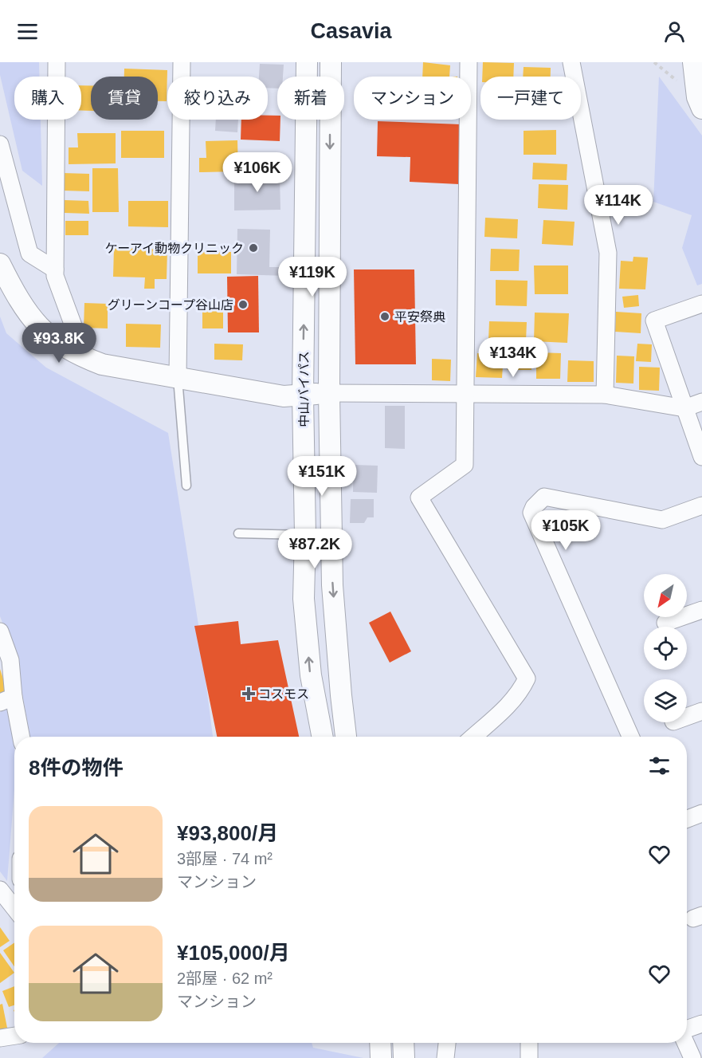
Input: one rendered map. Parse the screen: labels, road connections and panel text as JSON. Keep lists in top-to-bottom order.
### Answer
{
  "streets": {
    "street": ["中山バイパス"]
  },
  "places": {
    "other": ["ケーアイ動物クリニック", "グリーンコープ谷山店", "平安祭典"],
    "health": ["コスモス"]
  },
  "north": "bottom left",
  "page": {
    "header": "Casavia",
    "chip": [
      "購入",
      "賃貸",
      "絞り込み",
      "新着",
      "マンション",
      "一戸建て"
    ],
    "price": [
      "¥106K",
      "¥114K",
      "¥119K",
      "¥93.8K",
      "¥134K",
      "¥151K",
      "¥105K",
      "¥87.2K"
    ],
    "heading": "8件の物件",
    "list": [
      {
        "name": "¥93,800/月",
        "note": "3部屋 · 74 m² · マンション"
      },
      {
        "name": "¥105,000/月",
        "note": "2部屋 · 62 m² · マンション"
      }
    ]
  }
}
